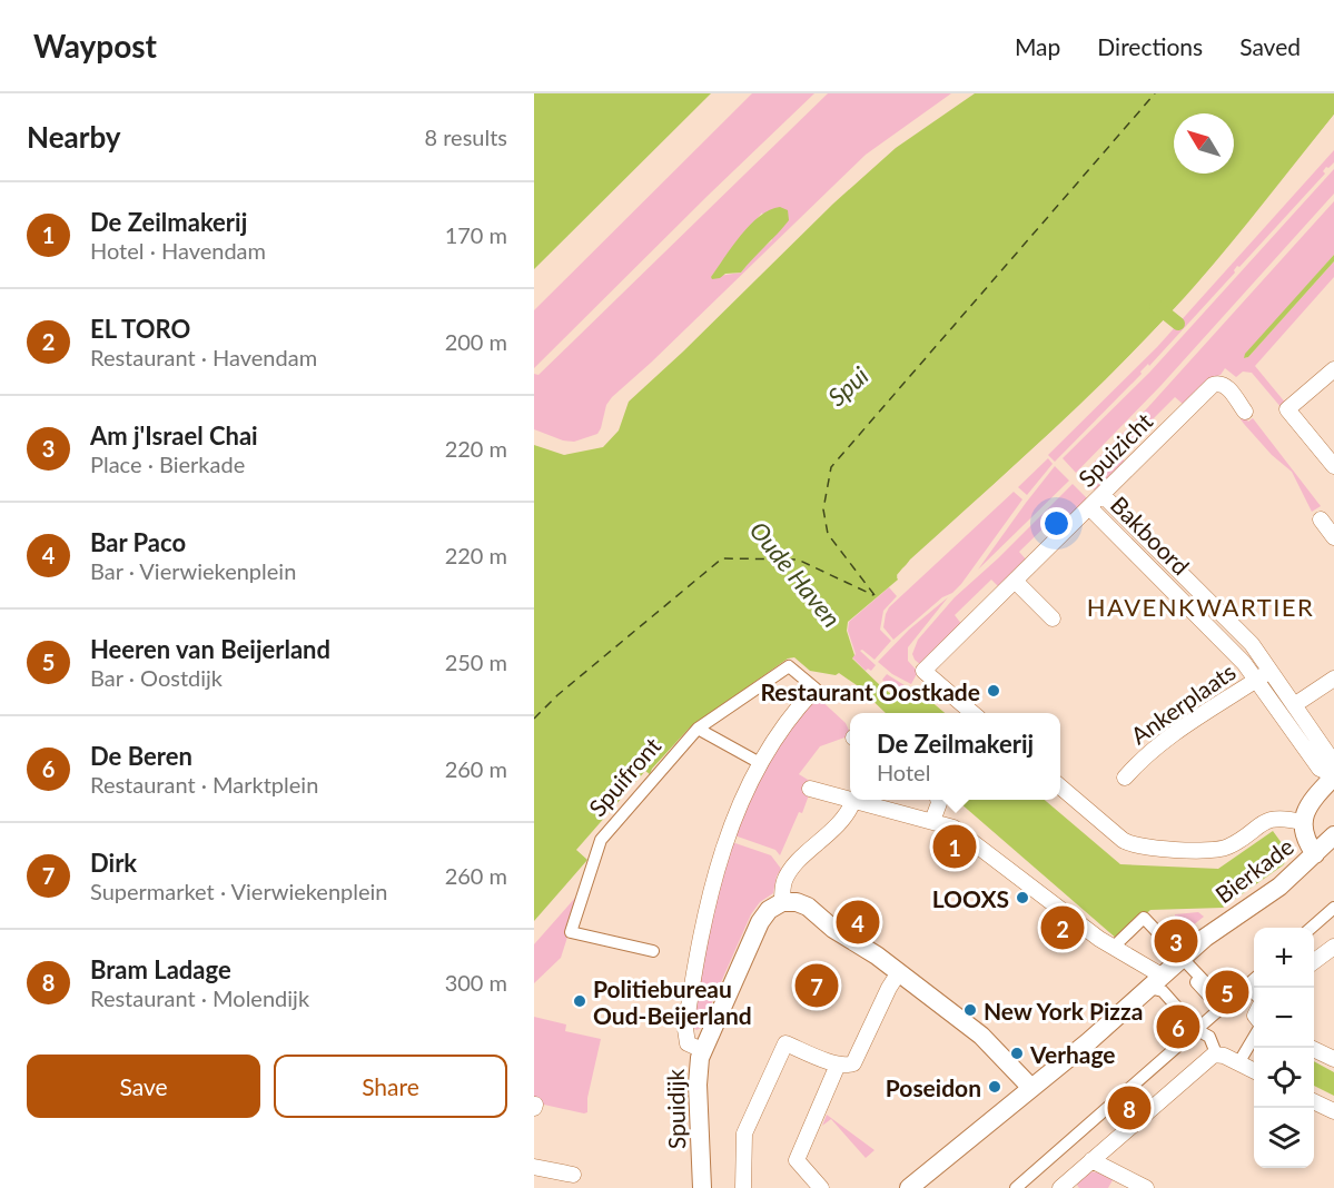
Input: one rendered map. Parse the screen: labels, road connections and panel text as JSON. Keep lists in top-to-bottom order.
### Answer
{
  "streets": {
    "street": [
      "Spuizicht",
      "Bakboord",
      "Ankerplaats",
      "Spuifront",
      "Bierkade",
      "Spuidijk"
    ]
  },
  "crossings": [
    ["Spuizicht", "Bakboord"],
    ["Bakboord", "Ankerplaats"],
    ["Spuifront", "Spuidijk"]
  ],
  "districts": ["HAVENKWARTIER"],
  "water": ["Spui", "Oude Haven"],
  "places": [
    "Restaurant Oostkade",
    "LOOXS",
    "Politiebureau Oud-Beijerland",
    "New York Pizza",
    "Verhage",
    "Poseidon"
  ],
  "north": "top left",
  "page": {
    "header": "Waypost",
    "nav": ["Map", "Directions", "Saved"],
    "heading": ["Nearby", "8 results"],
    "list": [
      {
        "mark": "1",
        "name": "De Zeilmakerij",
        "note": "Hotel · Havendam",
        "value": "170 m"
      },
      {
        "mark": "2",
        "name": "EL TORO",
        "note": "Restaurant · Havendam",
        "value": "200 m"
      },
      {
        "mark": "3",
        "name": "Am j'Israel Chai",
        "note": "Place · Bierkade",
        "value": "220 m"
      },
      {
        "mark": "4",
        "name": "Bar Paco",
        "note": "Bar · Vierwiekenplein",
        "value": "220 m"
      },
      {
        "mark": "5",
        "name": "Heeren van Beijerland",
        "note": "Bar · Oostdijk",
        "value": "250 m"
      },
      {
        "mark": "6",
        "name": "De Beren",
        "note": "Restaurant · Marktplein",
        "value": "260 m"
      },
      {
        "mark": "7",
        "name": "Dirk",
        "note": "Supermarket · Vierwiekenplein",
        "value": "260 m"
      },
      {
        "mark": "8",
        "name": "Bram Ladage",
        "note": "Restaurant · Molendijk",
        "value": "300 m"
      }
    ],
    "popup": ["De Zeilmakerij", "Hotel"],
    "pins": [
      "1",
      "4",
      "2",
      "3",
      "7",
      "5",
      "6",
      "8"
    ],
    "map_buttons": ["+", "−"],
    "buttons": ["Save", "Share"]
  }
}
